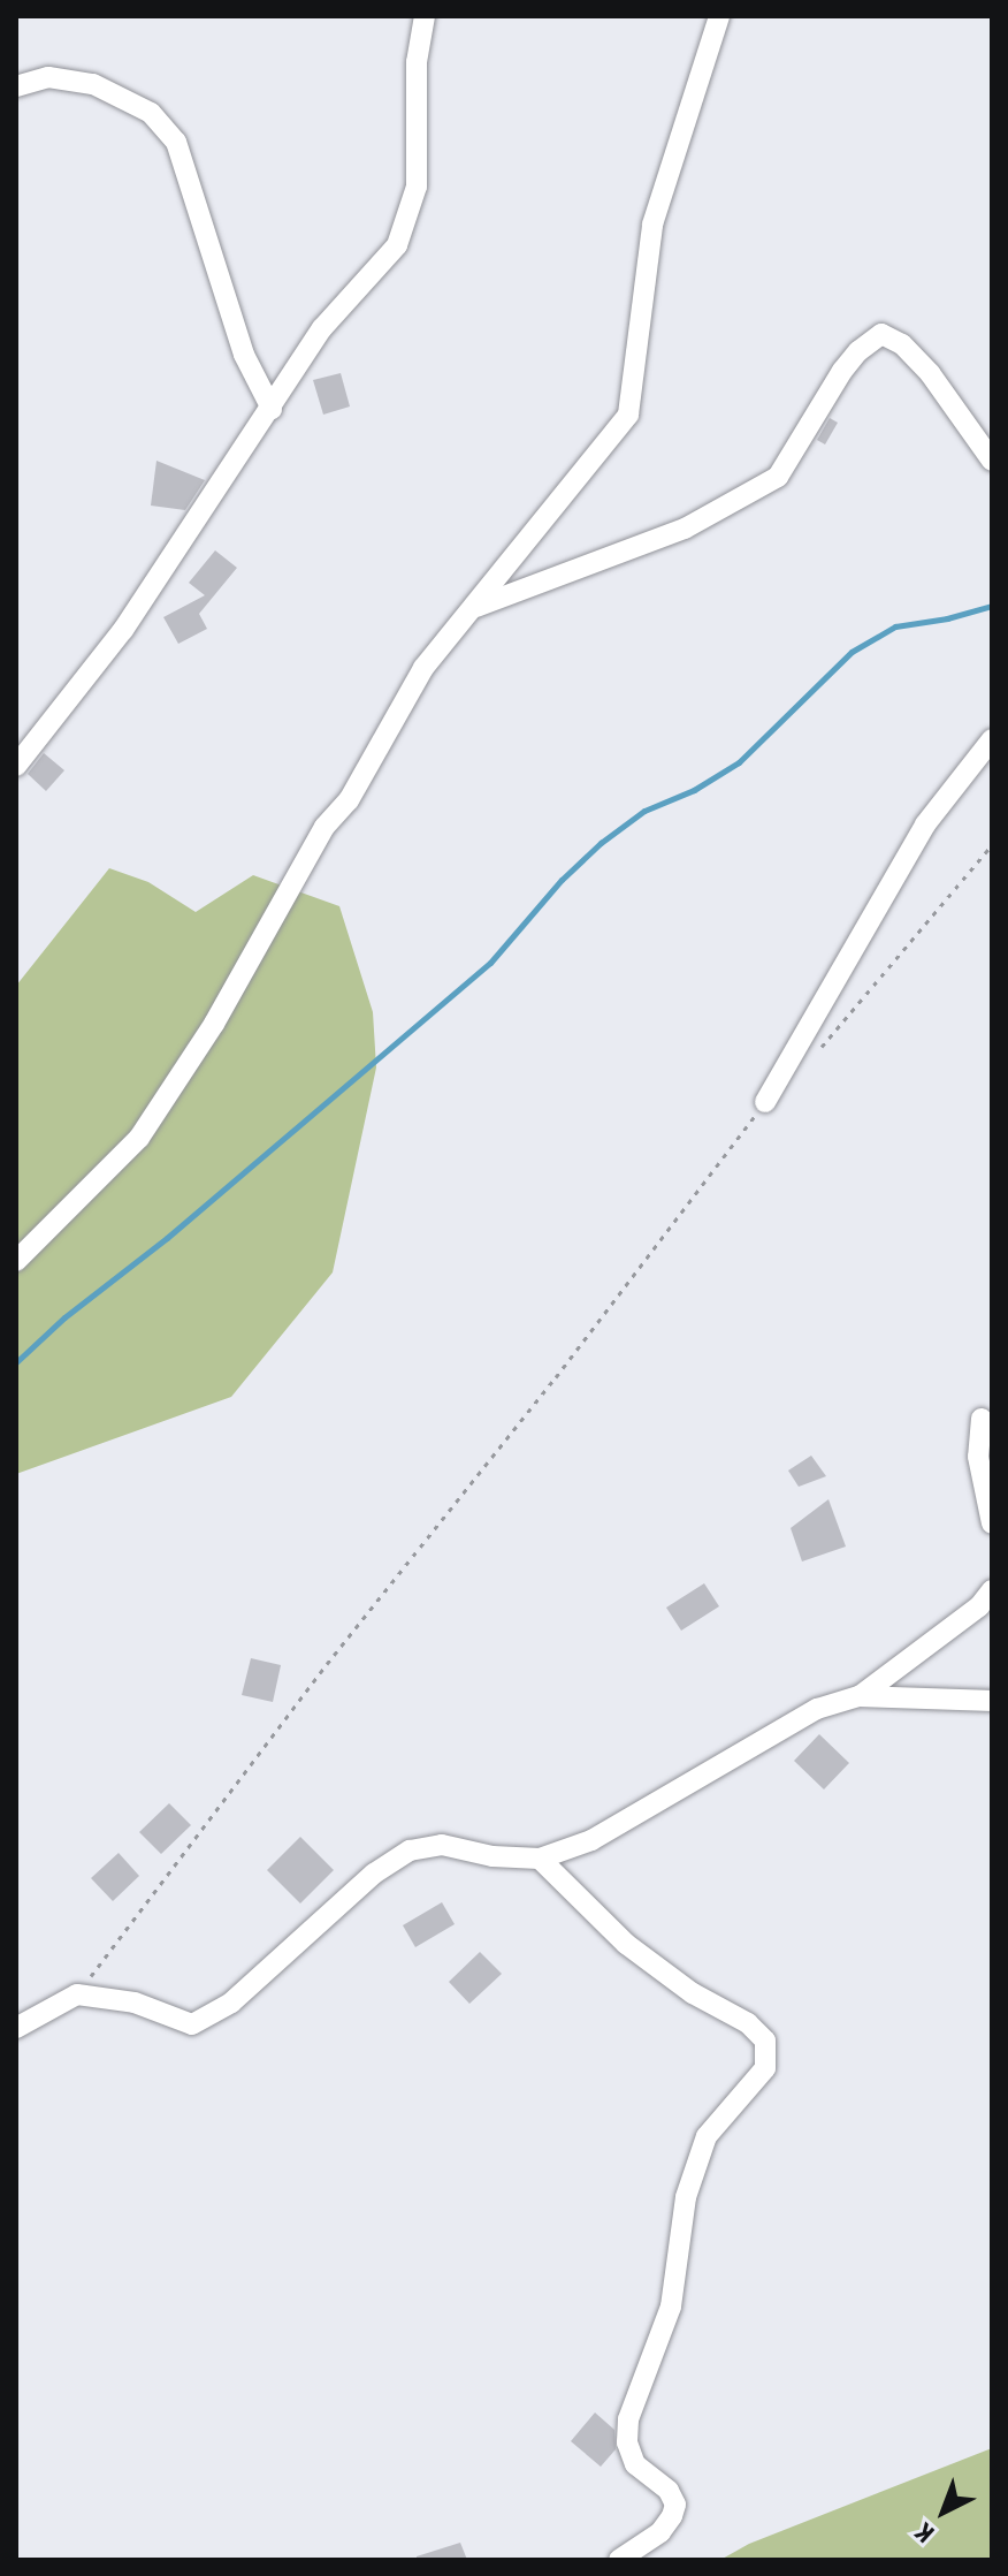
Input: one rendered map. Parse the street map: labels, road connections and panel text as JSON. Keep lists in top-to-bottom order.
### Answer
{
  "north": "bottom left"
}
